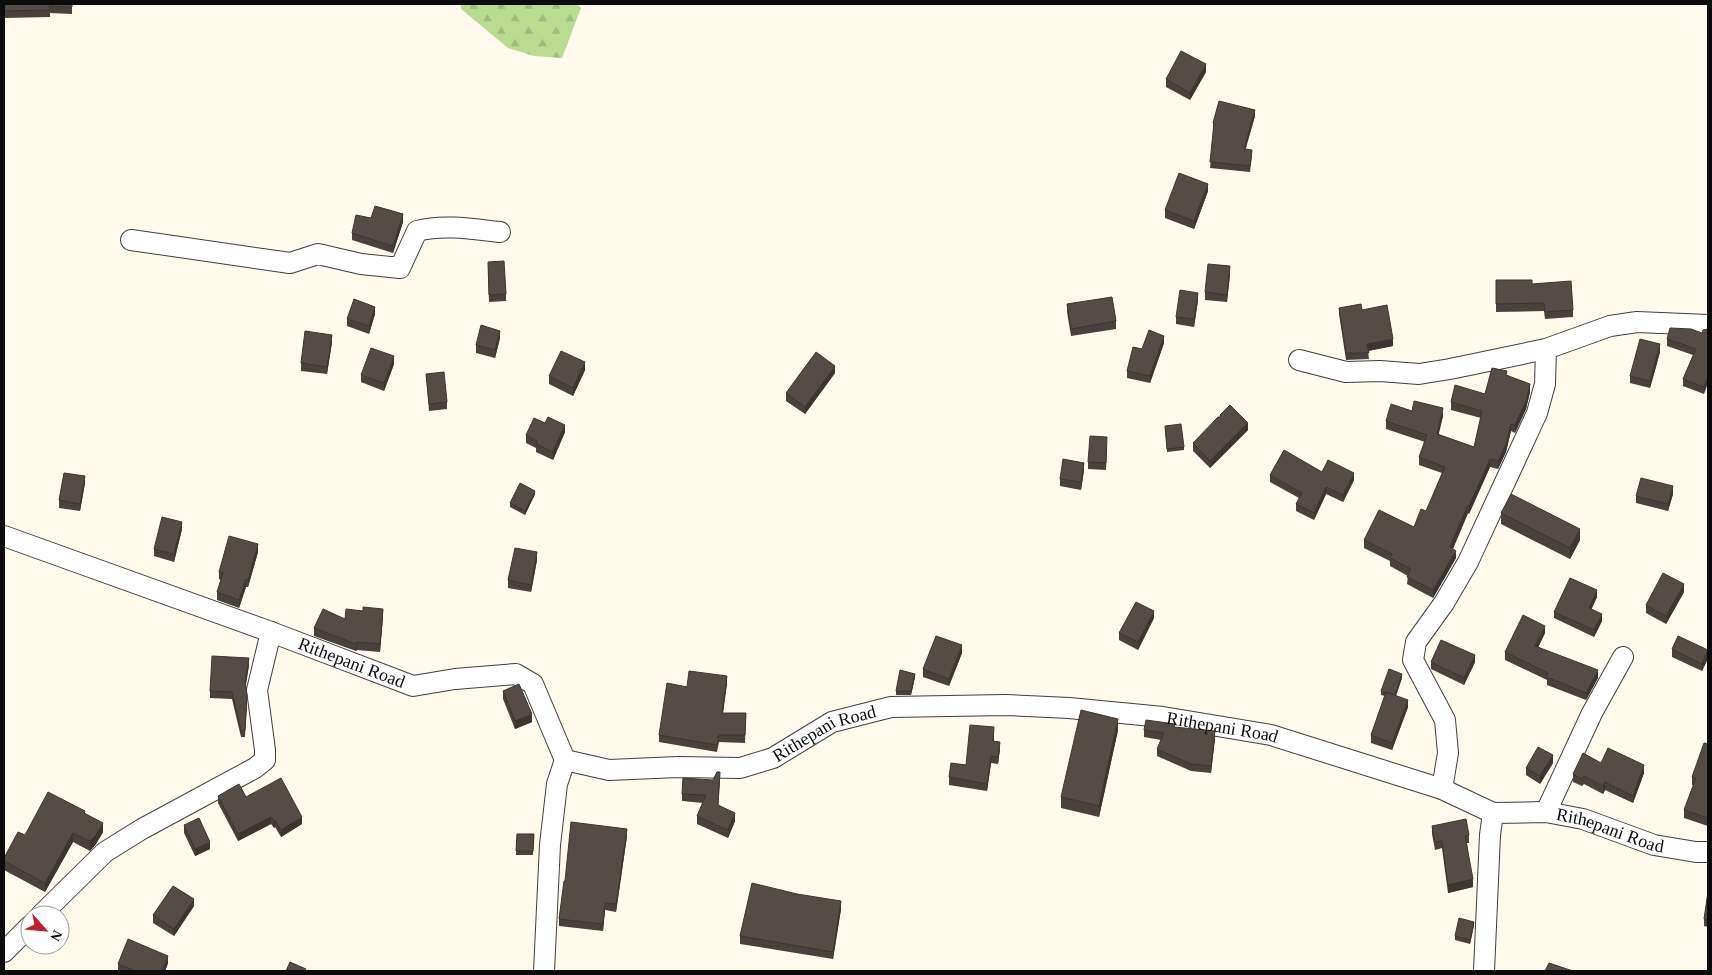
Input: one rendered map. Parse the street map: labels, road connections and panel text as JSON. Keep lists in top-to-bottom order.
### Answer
{
  "streets": {
    "street": ["Rithepani Road"]
  },
  "north": "bottom right"
}
